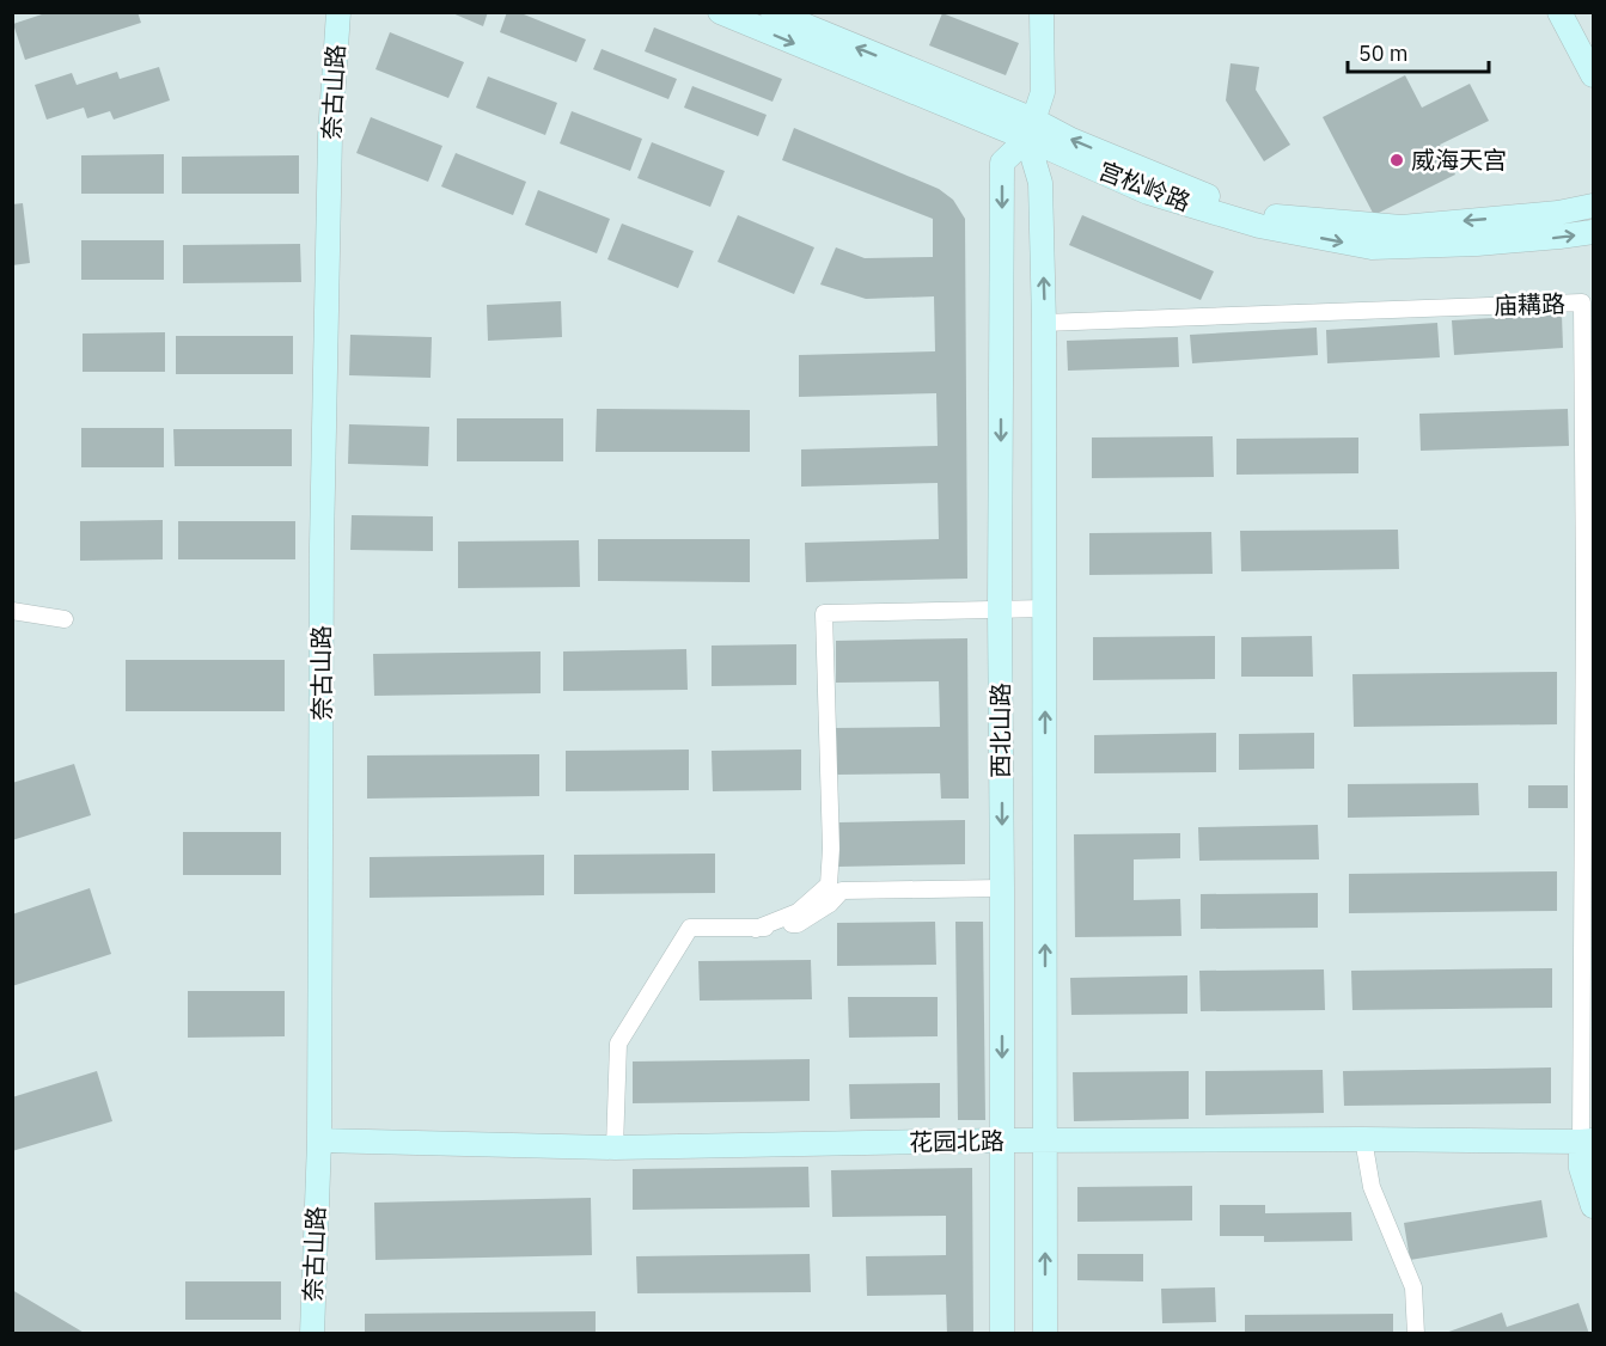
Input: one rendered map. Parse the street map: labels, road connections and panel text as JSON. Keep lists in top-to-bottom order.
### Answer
{
  "streets": {
    "main road": [
      "奈古山路",
      "宫松岭路",
      "庙耩路",
      "西北山路",
      "花园北路"
    ]
  },
  "crossings": [
    ["奈古山路", "花园北路"],
    ["宫松岭路", "西北山路"],
    ["庙耩路", "西北山路"],
    ["庙耩路", "花园北路"],
    ["西北山路", "花园北路"]
  ],
  "places": ["威海天宫"],
  "scale_bar": "50 m"
}
